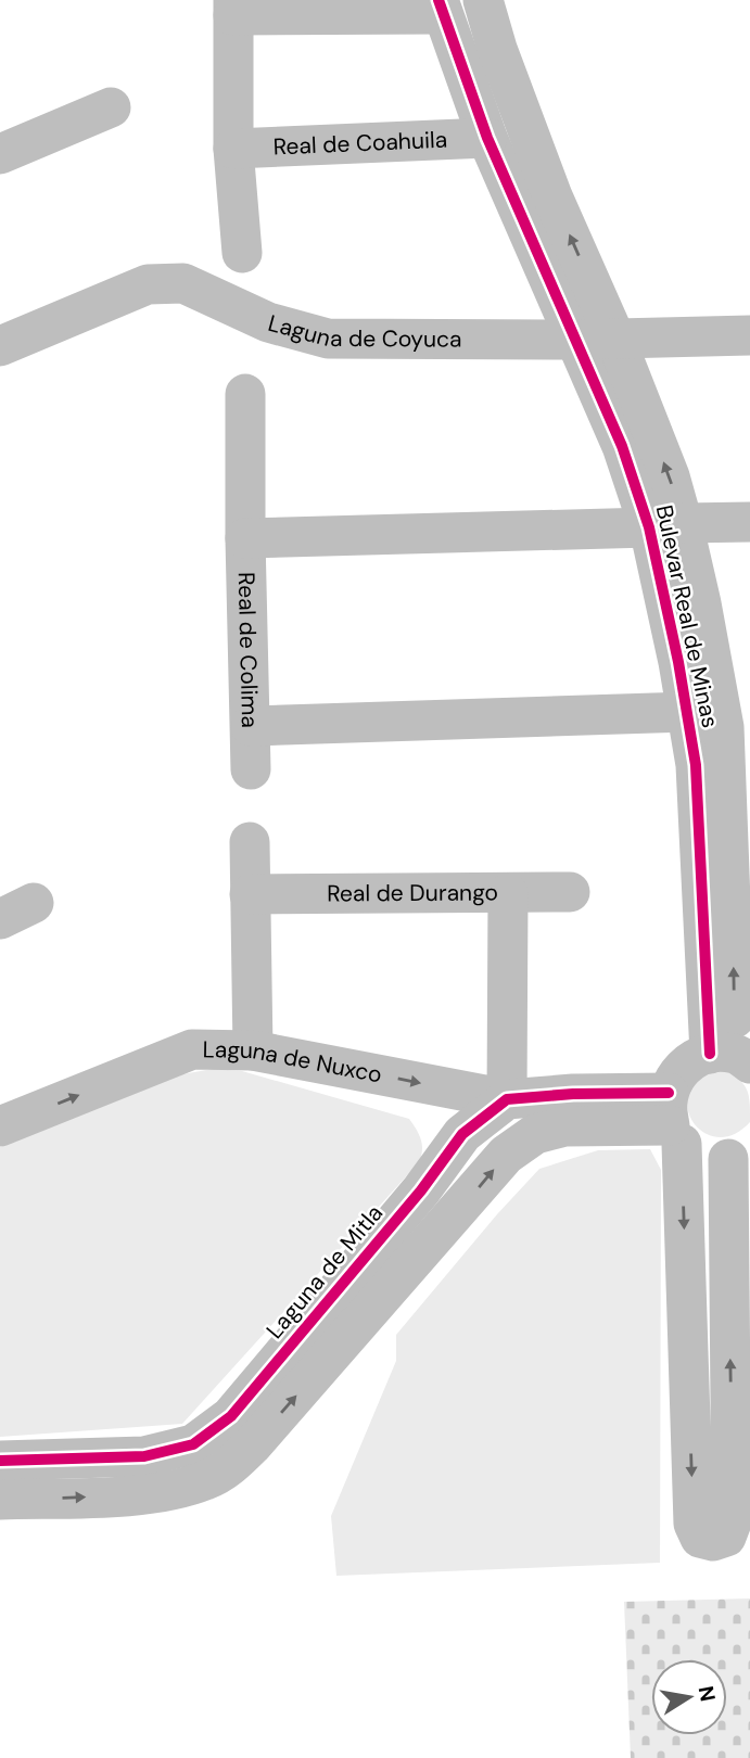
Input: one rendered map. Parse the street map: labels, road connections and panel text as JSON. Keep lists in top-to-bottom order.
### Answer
{
  "streets": {
    "street": [
      "Real de Coahuila",
      "Laguna de Coyuca",
      "Bulevar Real de Minas",
      "Real de Colima",
      "Real de Durango",
      "Laguna de Nuxco",
      "Laguna de Mitla"
    ]
  },
  "crossings": [
    ["Real de Coahuila", "Bulevar Real de Minas"],
    ["Laguna de Coyuca", "Bulevar Real de Minas"],
    ["Bulevar Real de Minas", "Real de Colima"],
    ["Real de Durango", "Laguna de Nuxco"],
    ["Real de Durango", "Laguna de Mitla"],
    ["Laguna de Nuxco", "Laguna de Mitla"]
  ],
  "one_way": ["Laguna de Nuxco"],
  "north": "right"
}
